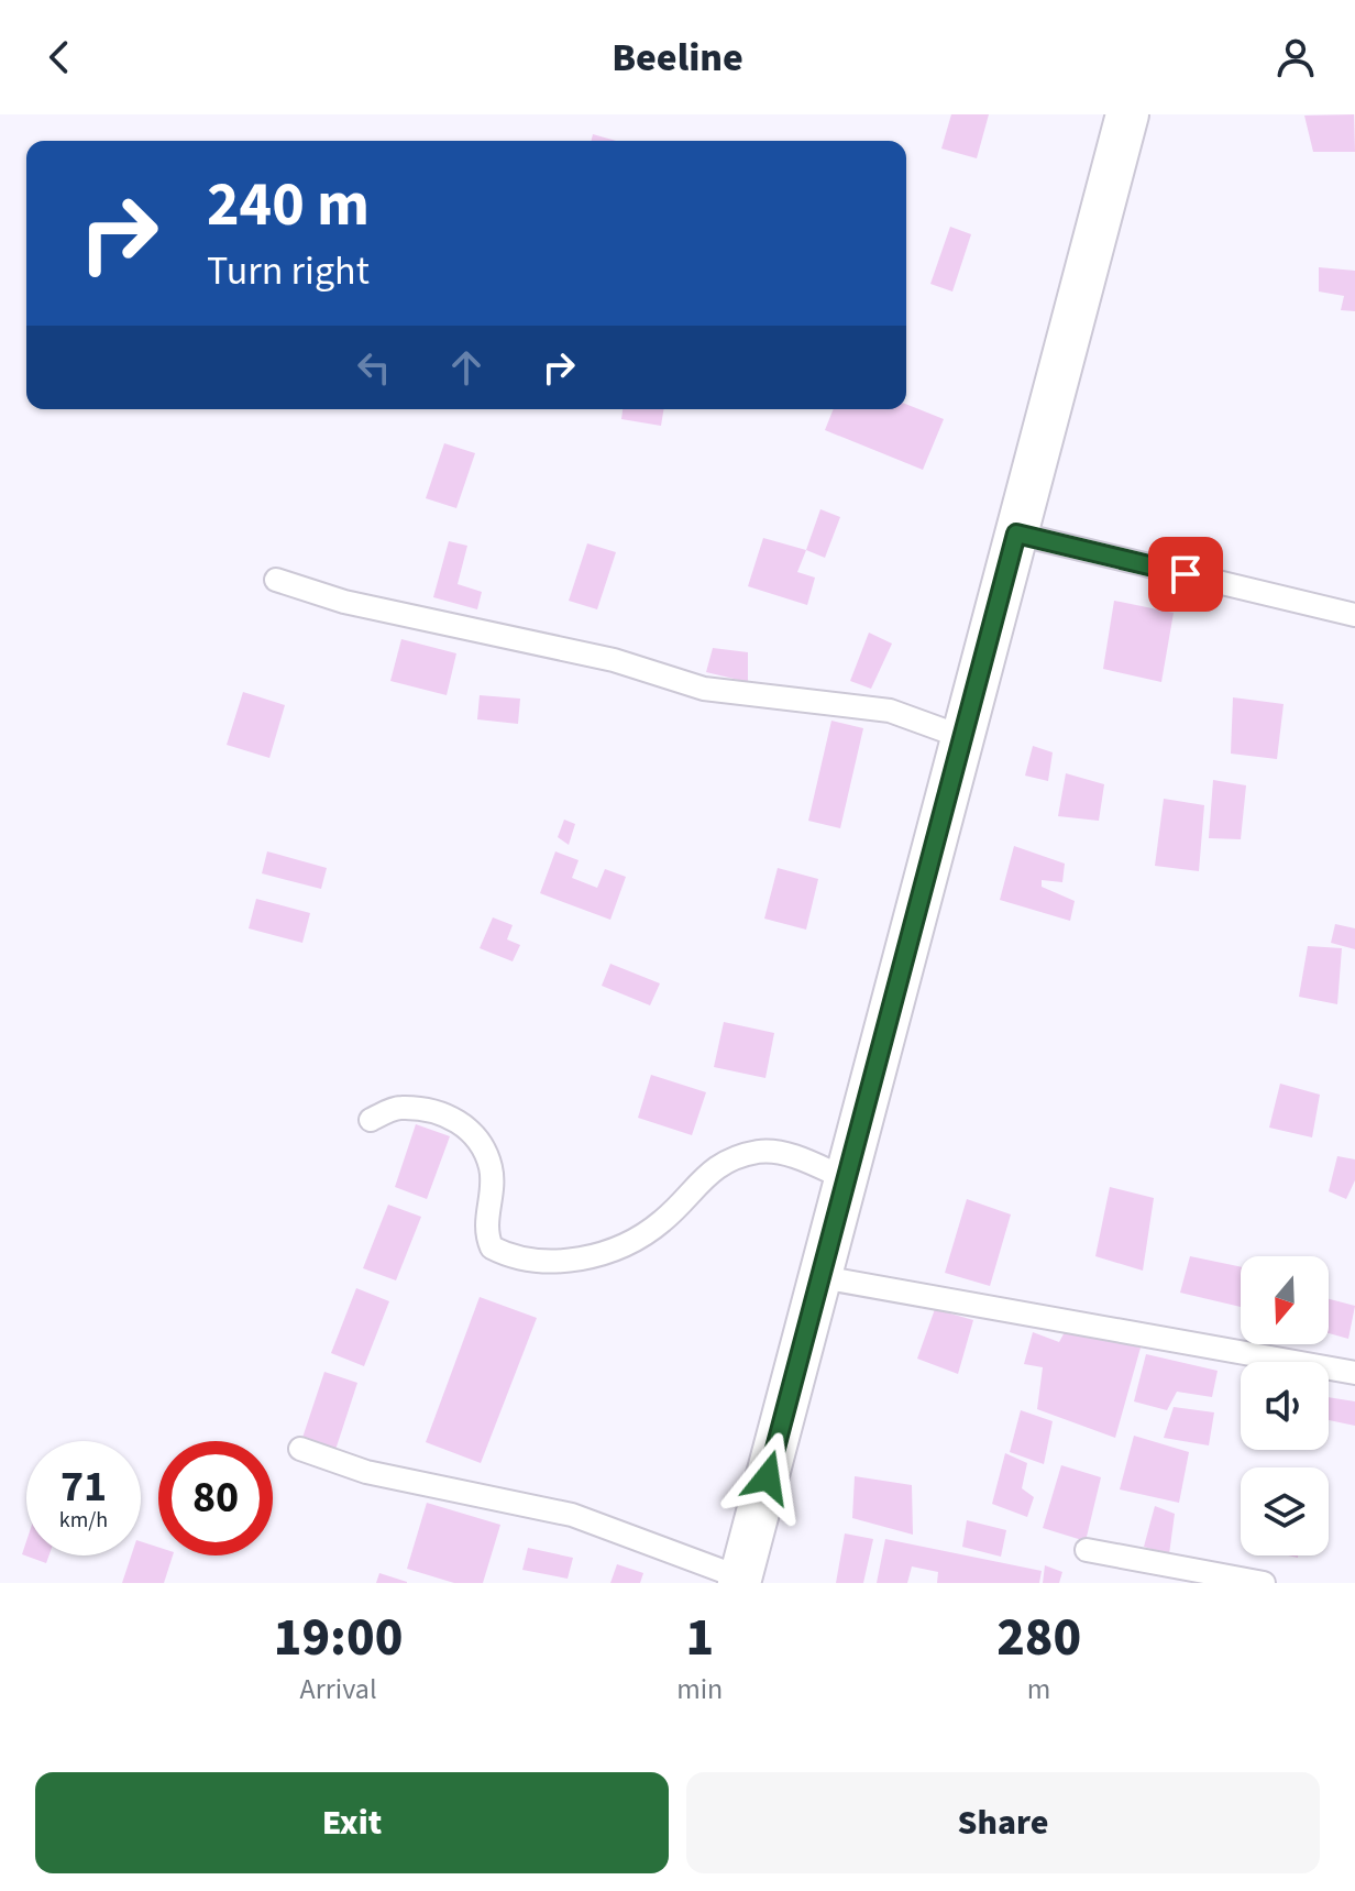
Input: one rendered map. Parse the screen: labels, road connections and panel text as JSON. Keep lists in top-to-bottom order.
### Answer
{
  "north": "bottom",
  "page": {
    "header": "Beeline",
    "turn": ["240 m", "Turn right"],
    "speed": "71 km/h",
    "limit": "80",
    "eta": [
      "19:00",
      "Arrival",
      "1",
      "min",
      "280",
      "m"
    ],
    "buttons": ["Exit", "Share"]
  }
}
